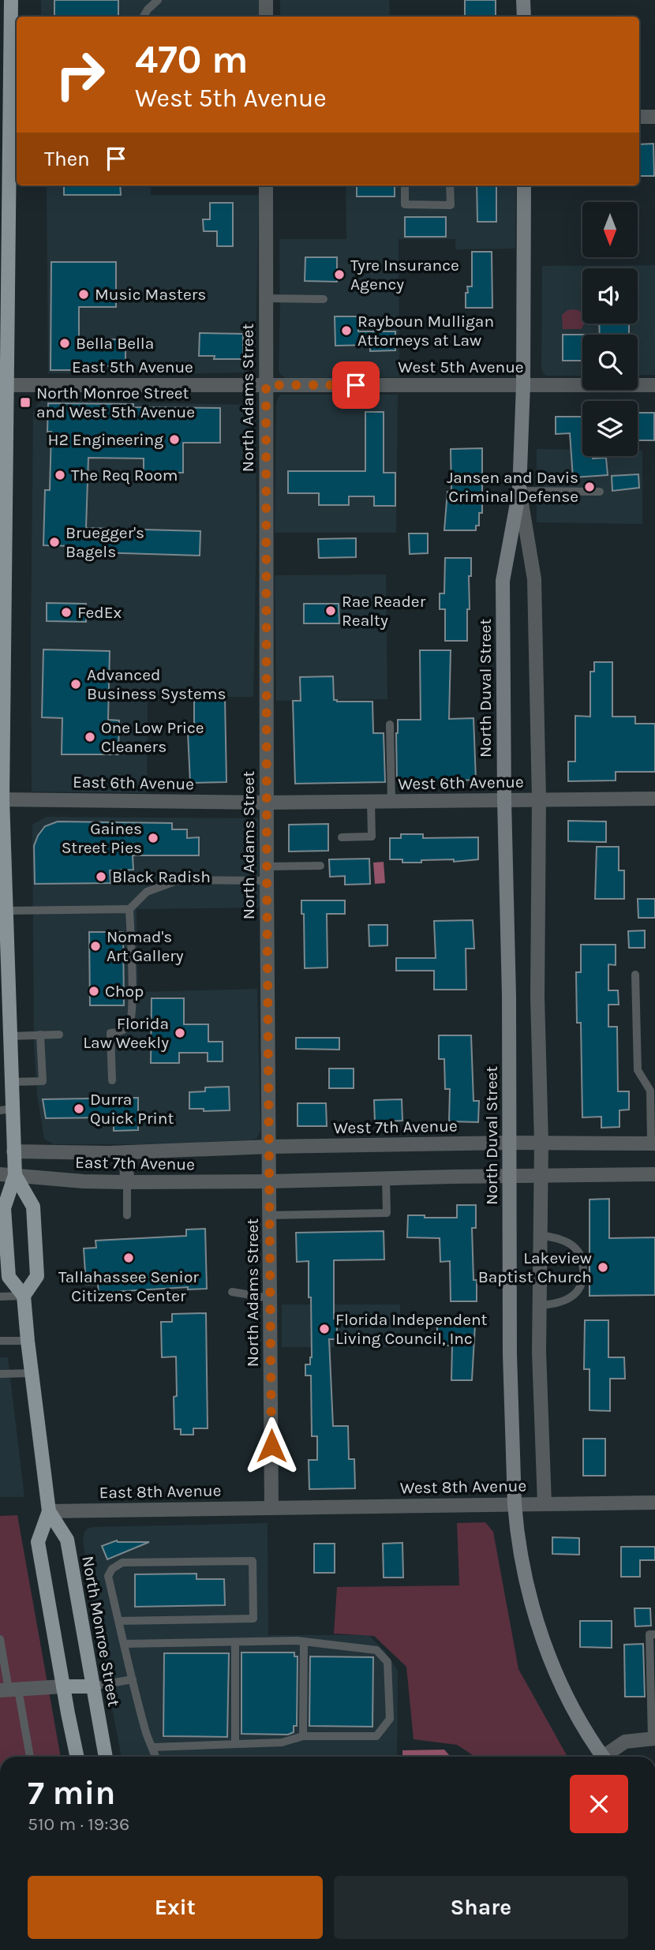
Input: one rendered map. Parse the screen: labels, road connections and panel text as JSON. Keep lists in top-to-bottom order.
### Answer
{
  "streets": {
    "main road": ["North Duval Street", "North Monroe Street"],
    "street": [
      "East 5th Avenue",
      "West 5th Avenue",
      "North Adams Street",
      "East 6th Avenue",
      "West 6th Avenue",
      "West 7th Avenue",
      "East 7th Avenue",
      "West 8th Avenue",
      "East 8th Avenue"
    ]
  },
  "crossings": [
    ["East 5th Avenue", "West 5th Avenue"],
    ["East 5th Avenue", "North Adams Street"],
    ["East 5th Avenue", "North Monroe Street"],
    ["West 5th Avenue", "North Adams Street"],
    ["West 5th Avenue", "North Duval Street"],
    ["North Adams Street", "East 6th Avenue"],
    ["North Adams Street", "West 6th Avenue"],
    ["North Adams Street", "West 7th Avenue"],
    ["North Adams Street", "East 7th Avenue"],
    ["North Adams Street", "West 8th Avenue"],
    ["North Adams Street", "East 8th Avenue"],
    ["North Duval Street", "West 6th Avenue"],
    ["North Duval Street", "West 7th Avenue"],
    ["North Duval Street", "West 8th Avenue"],
    ["East 6th Avenue", "West 6th Avenue"],
    ["East 6th Avenue", "North Monroe Street"],
    ["West 7th Avenue", "East 7th Avenue"],
    ["East 7th Avenue", "North Monroe Street"],
    ["West 8th Avenue", "East 8th Avenue"],
    ["East 8th Avenue", "North Monroe Street"]
  ],
  "places": {
    "other": [
      "Tyre Insurance Agency",
      "Music Masters",
      "Rayboun Mulligan Attorneys at Law",
      "Bella Bella",
      "H2 Engineering",
      "The Req Room",
      "Jansen and Davis Criminal Defense",
      "Bruegger's Bagels",
      "Rae Reader Realty",
      "FedEx",
      "Advanced Business Systems",
      "One Low Price Cleaners",
      "Gaines Street Pies",
      "Black Radish",
      "Nomad's Art Gallery",
      "Chop",
      "Florida Law Weekly",
      "Durra Quick Print",
      "Tallahassee Senior Citizens Center",
      "Lakeview Baptist Church",
      "Florida Independent Living Council, Inc"
    ],
    "transit": ["North Monroe Street and West 5th Avenue"]
  },
  "north": "bottom",
  "page": {
    "turn": ["470 m", "West 5th Avenue"],
    "then": "Then",
    "heading": ["7 min", "510 m · 19:36"],
    "buttons": ["Exit", "Share"]
  }
}
